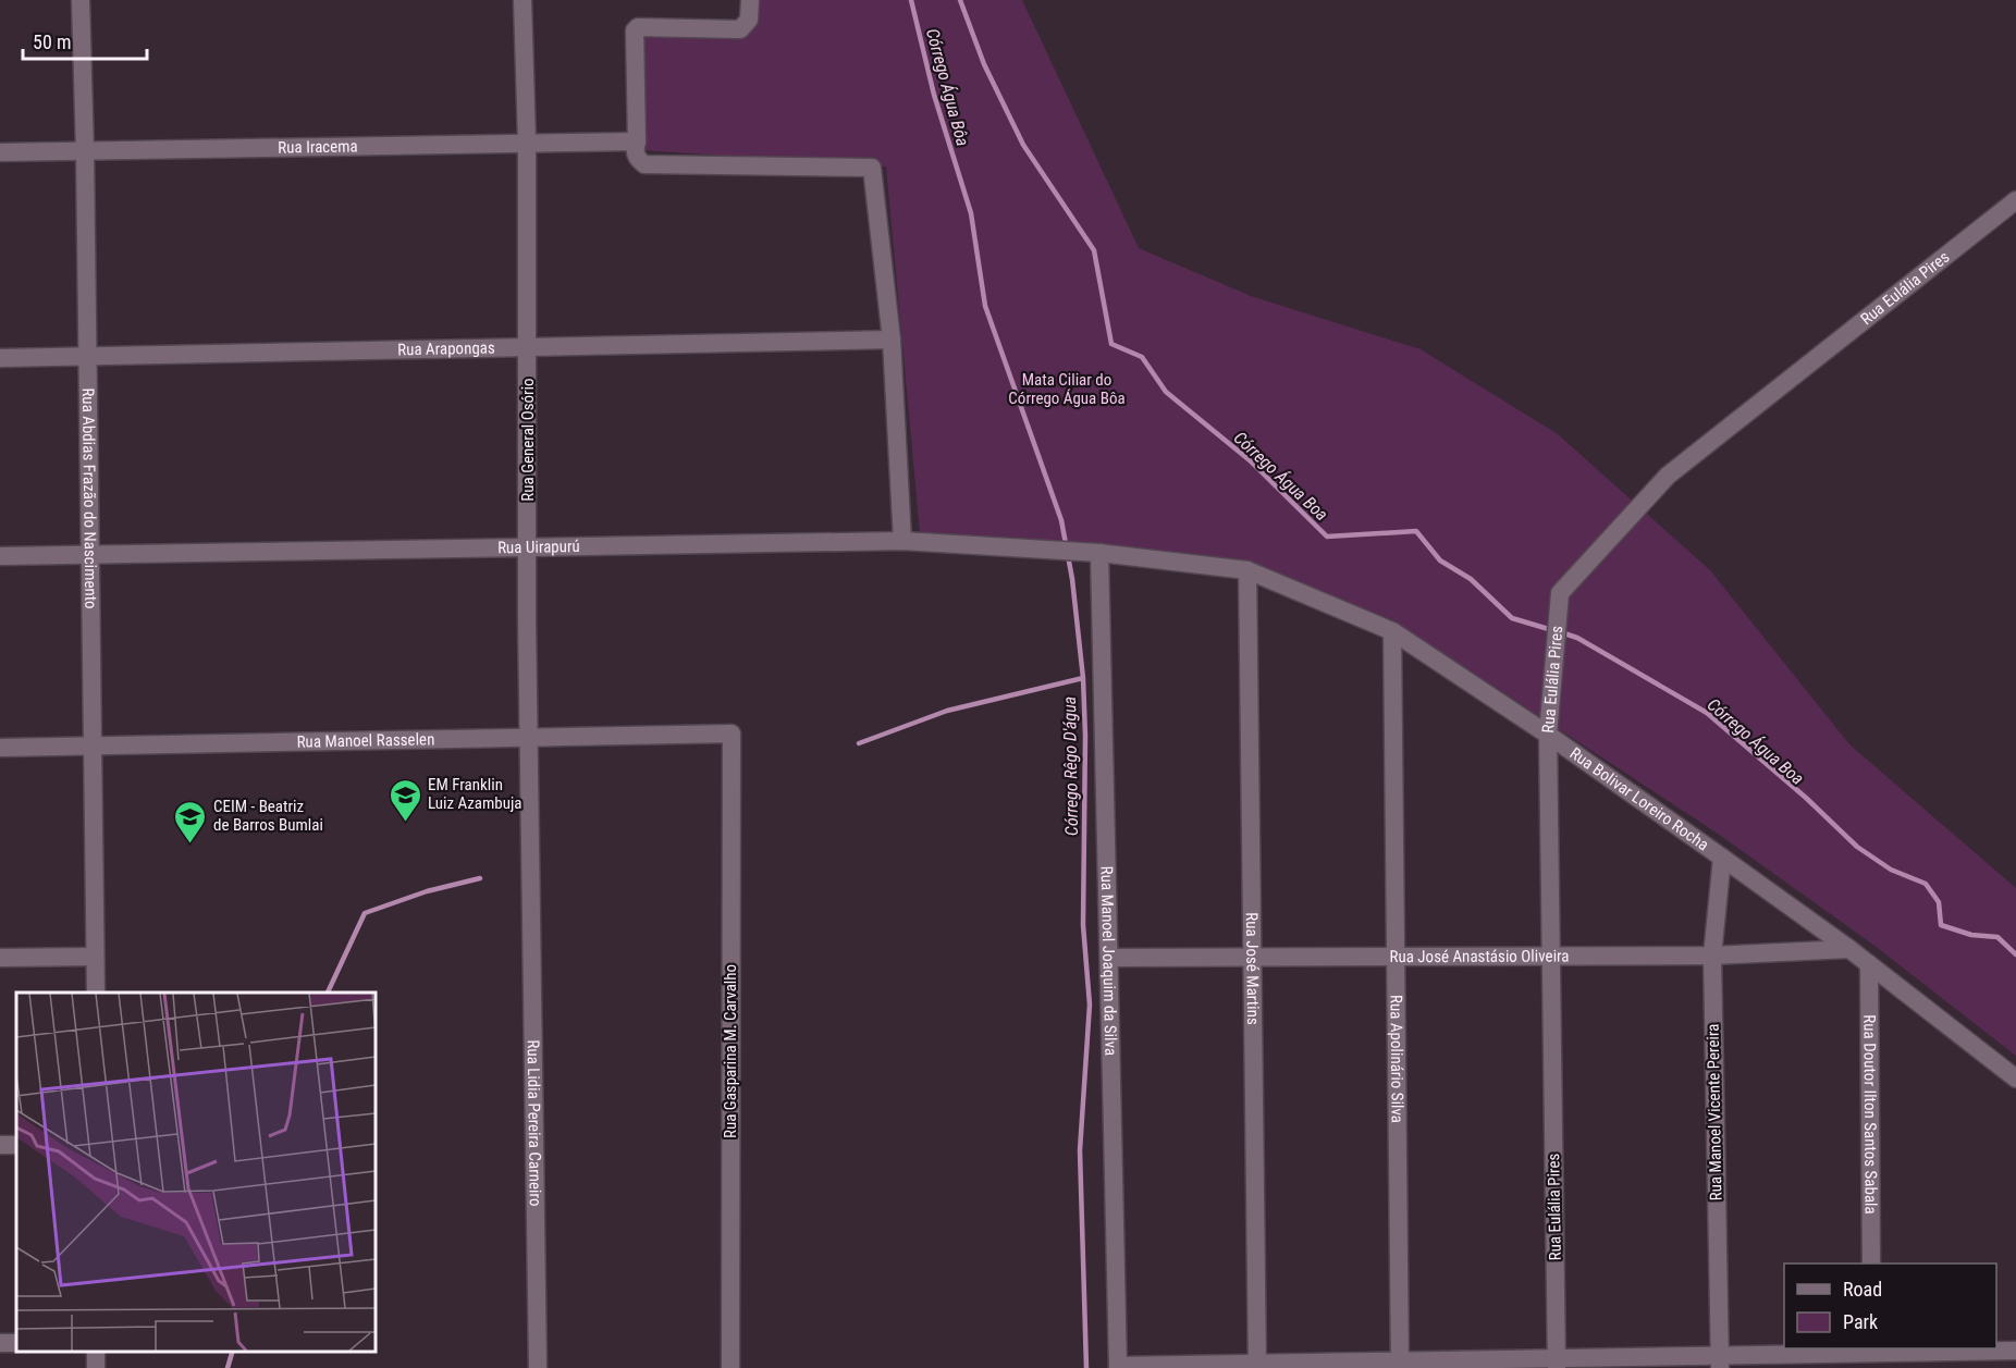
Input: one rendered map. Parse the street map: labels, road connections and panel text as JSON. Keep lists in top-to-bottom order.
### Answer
{
  "streets": {
    "street": [
      "Rua Iracema",
      "Rua Eulália Pires",
      "Rua Arapongas",
      "Rua General Osório",
      "Rua Abdias Frazão do Nascimento",
      "Rua Uirapurú",
      "Rua Manoel Rasselen",
      "Rua Bolivar Loreiro Rocha",
      "Rua José Anastásio Oliveira",
      "Rua Manoel Joaquim da Silva",
      "Rua José Martins",
      "Rua Gasparina M. Carvalho",
      "Rua Apolinário Silva",
      "Rua Manoel Vicente Pereira",
      "Rua Doutor Ilton Santos Sabala",
      "Rua Lidia Pereira Carneiro"
    ]
  },
  "crossings": [
    ["Rua Iracema", "Rua General Osório"],
    ["Rua Iracema", "Rua Abdias Frazão do Nascimento"],
    ["Rua Eulália Pires", "Rua Bolivar Loreiro Rocha"],
    ["Rua Eulália Pires", "Rua José Anastásio Oliveira"],
    ["Rua Arapongas", "Rua General Osório"],
    ["Rua Arapongas", "Rua Abdias Frazão do Nascimento"],
    ["Rua General Osório", "Rua Uirapurú"],
    ["Rua General Osório", "Rua Manoel Rasselen"],
    ["Rua General Osório", "Rua Lidia Pereira Carneiro"],
    ["Rua Abdias Frazão do Nascimento", "Rua Uirapurú"],
    ["Rua Abdias Frazão do Nascimento", "Rua Manoel Rasselen"],
    ["Rua Uirapurú", "Rua Bolivar Loreiro Rocha"],
    ["Rua Manoel Rasselen", "Rua Gasparina M. Carvalho"],
    ["Rua Bolivar Loreiro Rocha", "Rua José Anastásio Oliveira"],
    ["Rua Bolivar Loreiro Rocha", "Rua Manoel Joaquim da Silva"],
    ["Rua Bolivar Loreiro Rocha", "Rua José Martins"],
    ["Rua Bolivar Loreiro Rocha", "Rua Apolinário Silva"],
    ["Rua Bolivar Loreiro Rocha", "Rua Manoel Vicente Pereira"],
    ["Rua Bolivar Loreiro Rocha", "Rua Doutor Ilton Santos Sabala"],
    ["Rua José Anastásio Oliveira", "Rua Manoel Joaquim da Silva"],
    ["Rua José Anastásio Oliveira", "Rua José Martins"],
    ["Rua José Anastásio Oliveira", "Rua Apolinário Silva"],
    ["Rua José Anastásio Oliveira", "Rua Manoel Vicente Pereira"]
  ],
  "water": ["Córrego Água Bôa", "Córrego Água Boa", "Córrego Rêgo D'água"],
  "parks": ["Mata Ciliar do Córrego Água Bôa"],
  "places": {
    "school or university": ["EM Franklin Luiz Azambuja", "CEIM - Beatriz de Barros Bumlai"]
  },
  "legend": ["Road", "Park"],
  "scale_bar": "50 m"
}
